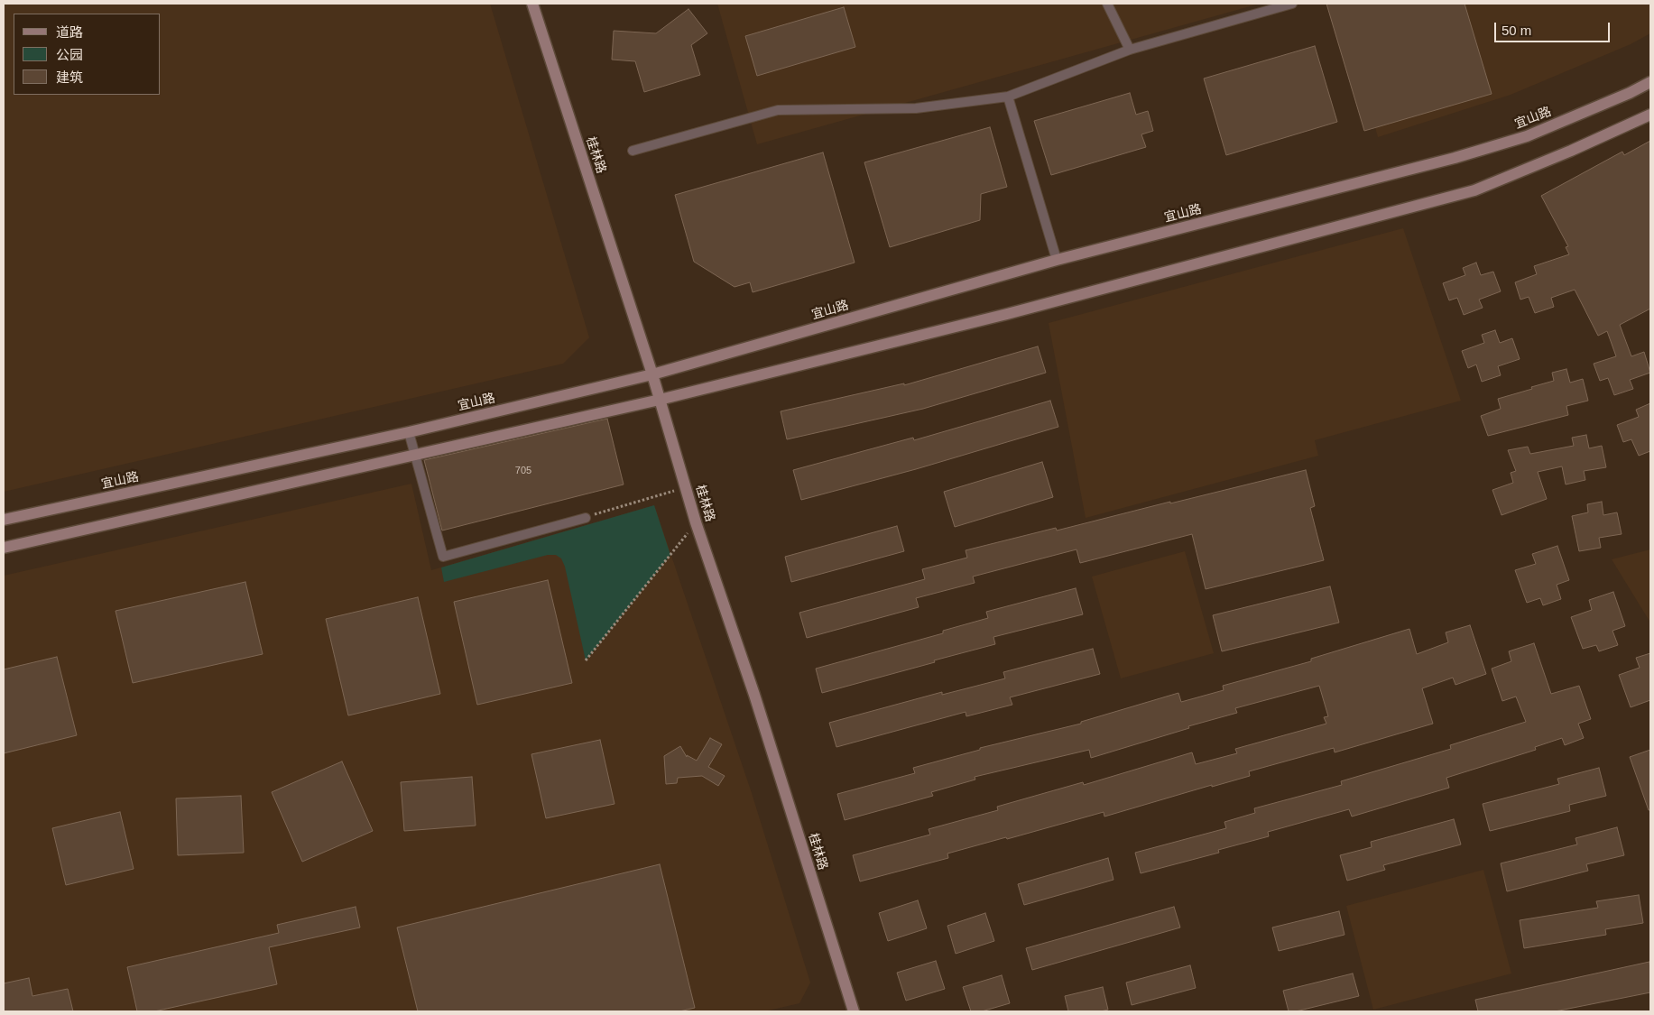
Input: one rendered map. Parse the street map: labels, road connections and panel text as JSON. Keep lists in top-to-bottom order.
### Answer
{
  "streets": {
    "main road": ["宜山路", "桂林路"]
  },
  "crossings": [
    ["宜山路", "桂林路"]
  ],
  "house_numbers": ["705"],
  "legend": ["道路", "公园", "建筑"],
  "scale_bar": "50 m"
}
